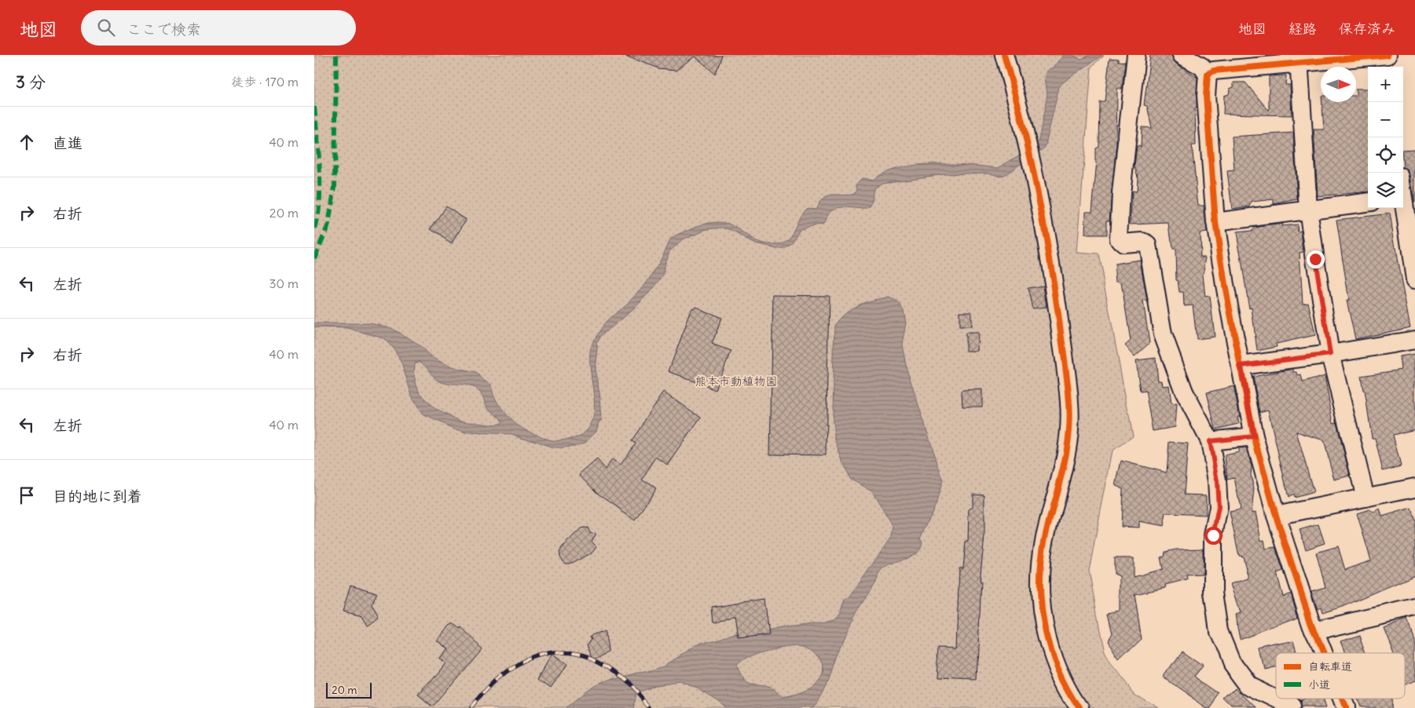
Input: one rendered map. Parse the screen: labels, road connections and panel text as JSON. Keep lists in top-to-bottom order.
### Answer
{
  "parks": ["熊本市動植物園"],
  "legend": ["自転車道", "小道"],
  "scale_bar": "20 m",
  "north": "right",
  "page": {
    "header": "地図",
    "search": "ここで検索",
    "nav": ["地図", "経路", "保存済み"],
    "heading": ["3 分", "徒歩 · 170 m"],
    "map_buttons": ["+", "−"],
    "list": [
      ["直進", "40 m"],
      ["右折", "20 m"],
      ["左折", "30 m"],
      ["右折", "40 m"],
      ["左折", "40 m"],
      "目的地に到着"
    ],
    "scale": "20 m"
  }
}
